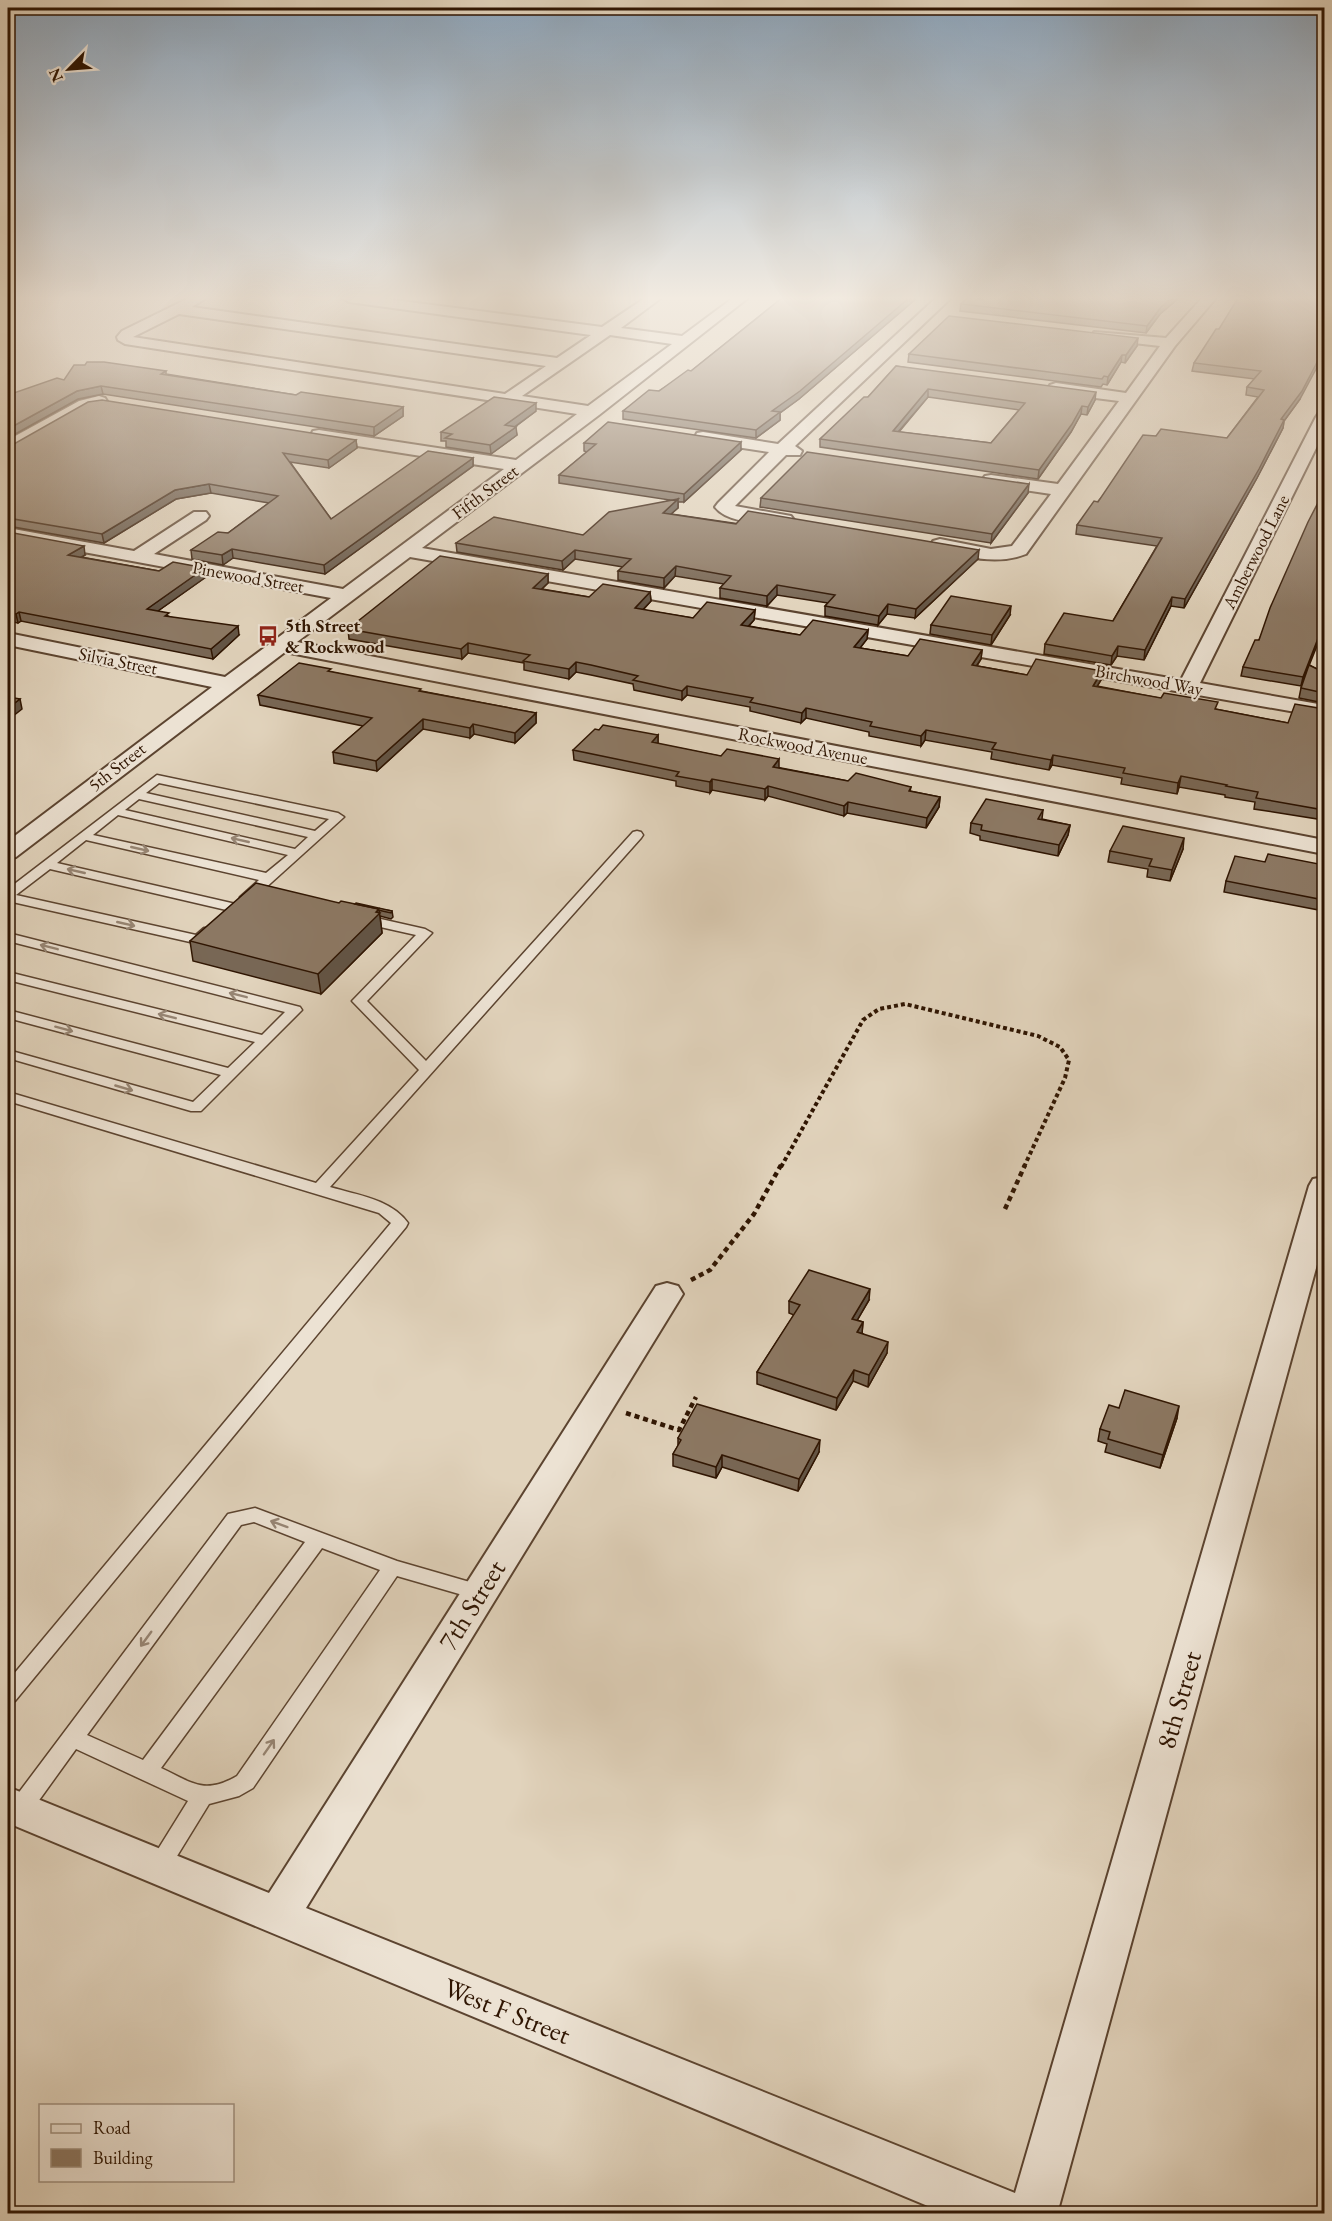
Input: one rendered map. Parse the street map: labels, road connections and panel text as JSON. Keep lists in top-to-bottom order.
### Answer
{
  "streets": {
    "street": [
      "Fifth Street",
      "Amberwood Lane",
      "Pinewood Street",
      "Silvia Street",
      "Birchwood Way",
      "Rockwood Avenue",
      "5th Street",
      "7th Street",
      "8th Street",
      "West F Street"
    ]
  },
  "crossings": [
    ["Fifth Street", "Pinewood Street"],
    ["Fifth Street", "Silvia Street"],
    ["Fifth Street", "Birchwood Way"],
    ["Fifth Street", "Rockwood Avenue"],
    ["Fifth Street", "5th Street"],
    ["Amberwood Lane", "Birchwood Way"],
    ["Silvia Street", "5th Street"],
    ["7th Street", "West F Street"]
  ],
  "places": {
    "bus stop": ["5th Street & Rockwood"]
  },
  "legend": ["Road", "Building"],
  "north": "bottom left"
}
